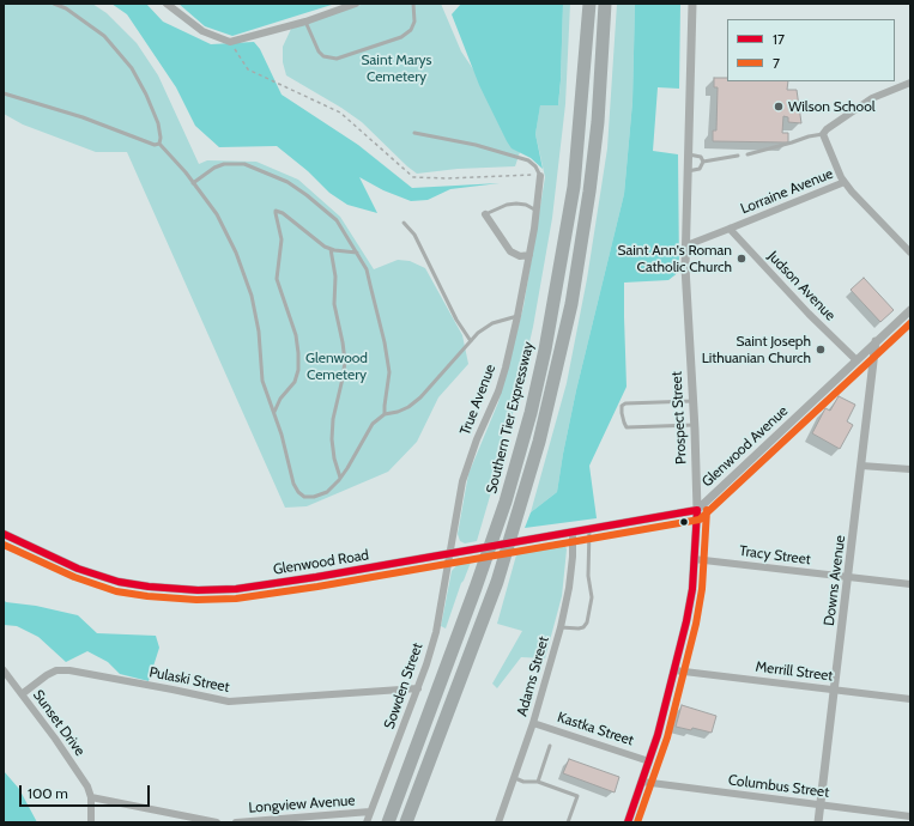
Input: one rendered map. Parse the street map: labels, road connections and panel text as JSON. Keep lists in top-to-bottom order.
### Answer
{
  "streets": {
    "highway": ["Southern Tier Expressway"],
    "street": [
      "Lorraine Avenue",
      "Judson Avenue",
      "True Avenue",
      "Prospect Street",
      "Glenwood Avenue",
      "Tracy Street",
      "Glenwood Road",
      "Downs Avenue",
      "Merrill Street",
      "Adams Street",
      "Pulaski Street",
      "Sowden Street",
      "Sunset Drive",
      "Kastka Street",
      "Columbus Street",
      "Longview Avenue"
    ]
  },
  "crossings": [
    ["Lorraine Avenue", "Judson Avenue"],
    ["Lorraine Avenue", "Prospect Street"],
    ["Judson Avenue", "Glenwood Avenue"],
    ["True Avenue", "Glenwood Road"],
    ["True Avenue", "Sowden Street"],
    ["Prospect Street", "Glenwood Avenue"],
    ["Prospect Street", "Tracy Street"],
    ["Prospect Street", "Merrill Street"],
    ["Prospect Street", "Kastka Street"],
    ["Prospect Street", "Columbus Street"],
    ["Glenwood Avenue", "Downs Avenue"],
    ["Tracy Street", "Downs Avenue"],
    ["Glenwood Road", "Sowden Street"],
    ["Downs Avenue", "Merrill Street"],
    ["Downs Avenue", "Columbus Street"],
    ["Adams Street", "Kastka Street"],
    ["Pulaski Street", "Sowden Street"],
    ["Pulaski Street", "Sunset Drive"],
    ["Sowden Street", "Longview Avenue"]
  ],
  "parks": ["Saint Marys Cemetery", "Glenwood Cemetery"],
  "places": ["Wilson School", "Saint Ann's Roman Catholic Church", "Saint Joseph Lithuanian Church"],
  "lines": ["transit line 7", "transit line 17"],
  "legend": ["17", "7"],
  "scale_bar": "100 m"
}
